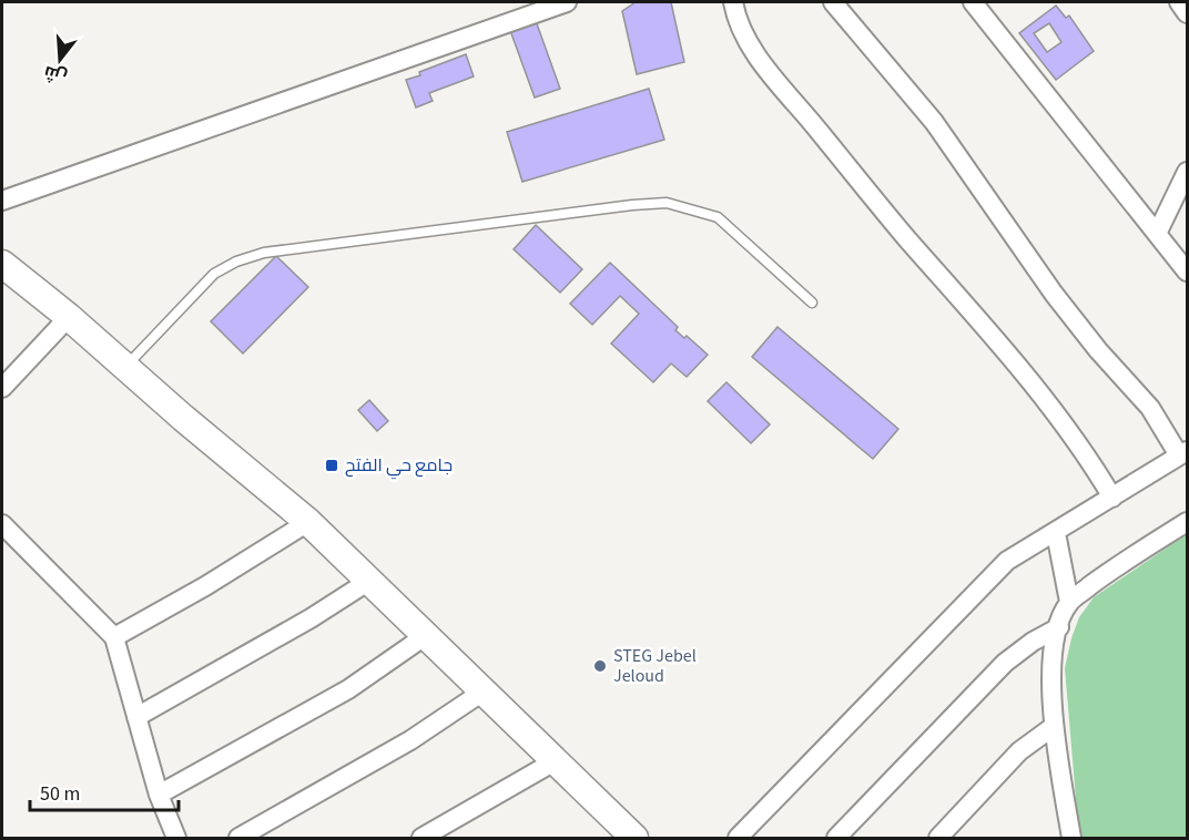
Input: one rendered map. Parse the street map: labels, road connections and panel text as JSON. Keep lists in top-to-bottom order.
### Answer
{
  "places": {
    "transit": ["جامع حي الفتح"],
    "other": ["STEG Jebel Jeloud"]
  },
  "scale_bar": "50 m",
  "north": "bottom"
}
